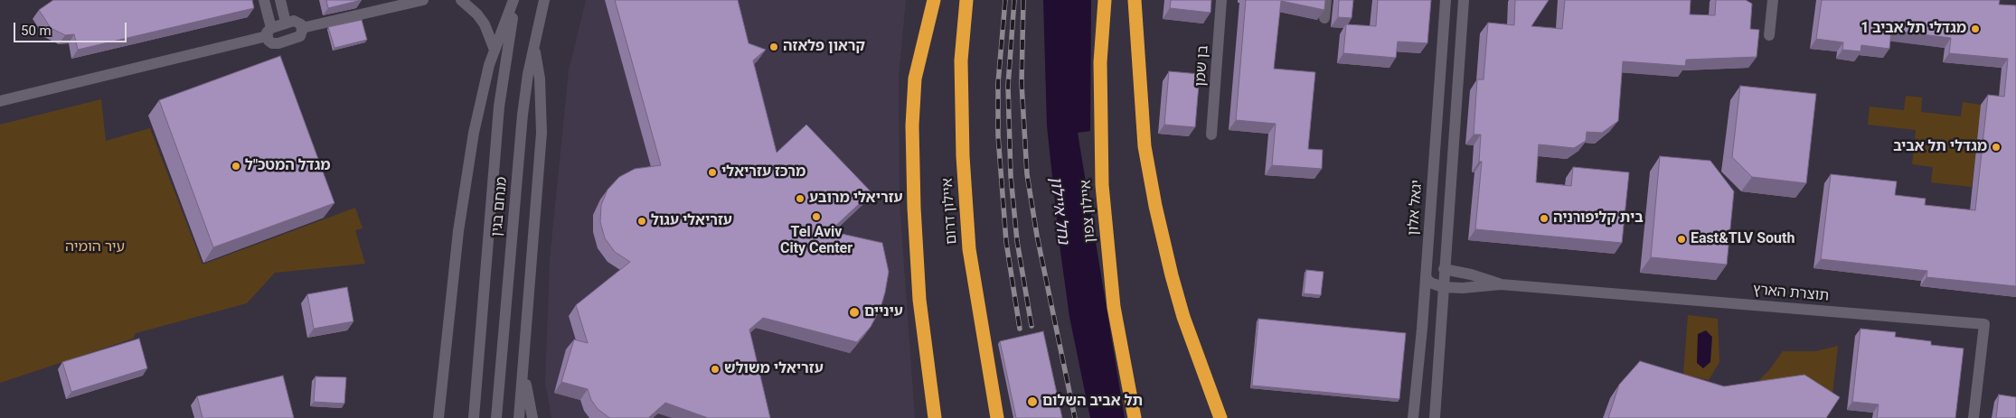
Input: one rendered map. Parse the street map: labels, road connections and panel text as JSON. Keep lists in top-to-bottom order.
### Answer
{
  "streets": {
    "highway": ["איילון דרום", "איילון צפון"],
    "street": [
      "בן שמן",
      "מנחם בגין",
      "יגאל אלון",
      "תוצרת הארץ"
    ]
  },
  "crossings": [
    ["יגאל אלון", "תוצרת הארץ"]
  ],
  "water": ["נחל איילון"],
  "parks": ["עיר הומיה"],
  "places": [
    "מגדלי תל אביב 1",
    "קראון פלאזה",
    "מגדלי תל אביב",
    "מגדל המטכ\"ל",
    "מרכז עזריאלי",
    "עזריאלי מרובע",
    "Tel Aviv City Center",
    "בית קליפורניה",
    "עזריאלי עגול",
    "East&TLV South",
    "עיניים",
    "עזריאלי משולש",
    "תל אביב השלום"
  ],
  "scale_bar": "50 m"
}
